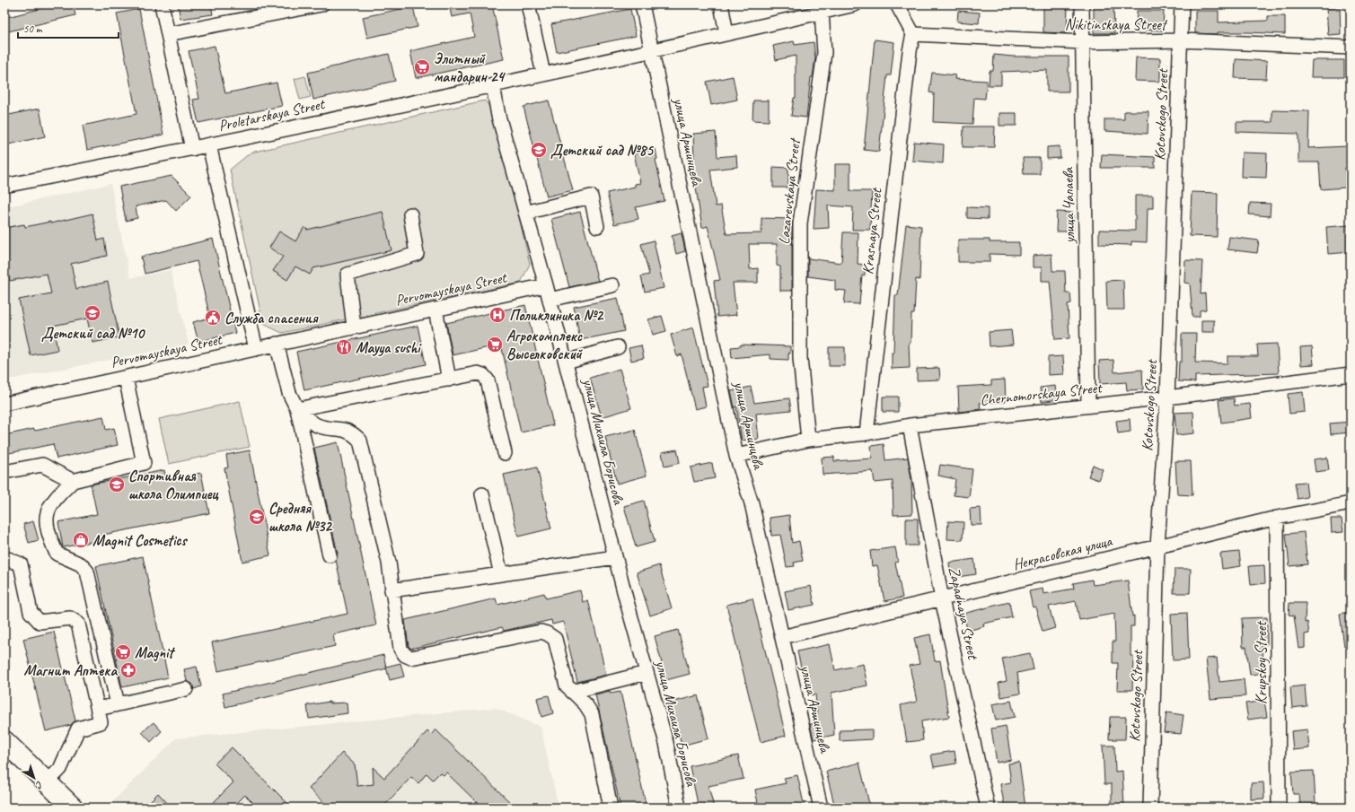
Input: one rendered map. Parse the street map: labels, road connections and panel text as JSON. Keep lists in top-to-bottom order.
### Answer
{
  "streets": {
    "street": [
      "Nikitinskaya Street",
      "Proletarskaya Street",
      "Kotovskogo Street",
      "улица Аршинцева",
      "Lazarevskaya Street",
      "улица Чапаева",
      "Krasnaya Street",
      "Pervomayskaya Street",
      "Chernomorskaya Street",
      "улица Михаила Борисова",
      "Некрасовская улица",
      "Zapadnaya Street",
      "Krupskoy Street"
    ]
  },
  "crossings": [
    ["Nikitinskaya Street", "Kotovskogo Street"],
    ["Nikitinskaya Street", "улица Чапаева"],
    ["Nikitinskaya Street", "Krasnaya Street"],
    ["Proletarskaya Street", "улица Михаила Борисова"],
    ["Kotovskogo Street", "Chernomorskaya Street"],
    ["Kotovskogo Street", "Некрасовская улица"],
    ["улица Аршинцева", "Chernomorskaya Street"],
    ["улица Аршинцева", "Некрасовская улица"],
    ["Lazarevskaya Street", "Chernomorskaya Street"],
    ["улица Чапаева", "Chernomorskaya Street"],
    ["Krasnaya Street", "Chernomorskaya Street"],
    ["Pervomayskaya Street", "улица Михаила Борисова"],
    ["Chernomorskaya Street", "Zapadnaya Street"],
    ["Некрасовская улица", "Zapadnaya Street"],
    ["Некрасовская улица", "Krupskoy Street"]
  ],
  "places": {
    "supermarket": ["Элитный мандарин 24", "Агрокомплекс Выселковский", "Magnit"],
    "school or university": [
      "Детский сад №85",
      "Детский сад №10",
      "Спортивная школа Олимпиец",
      "Средняя школа №32"
    ],
    "hospital": ["Поликлиника №2"],
    "public building": ["Служба спасения"],
    "restaurant": ["Mayya sushi"],
    "shop": ["Magnit Cosmetics"],
    "pharmacy": ["Магнит Аптека"]
  },
  "scale_bar": "50 m",
  "north": "bottom right"
}
